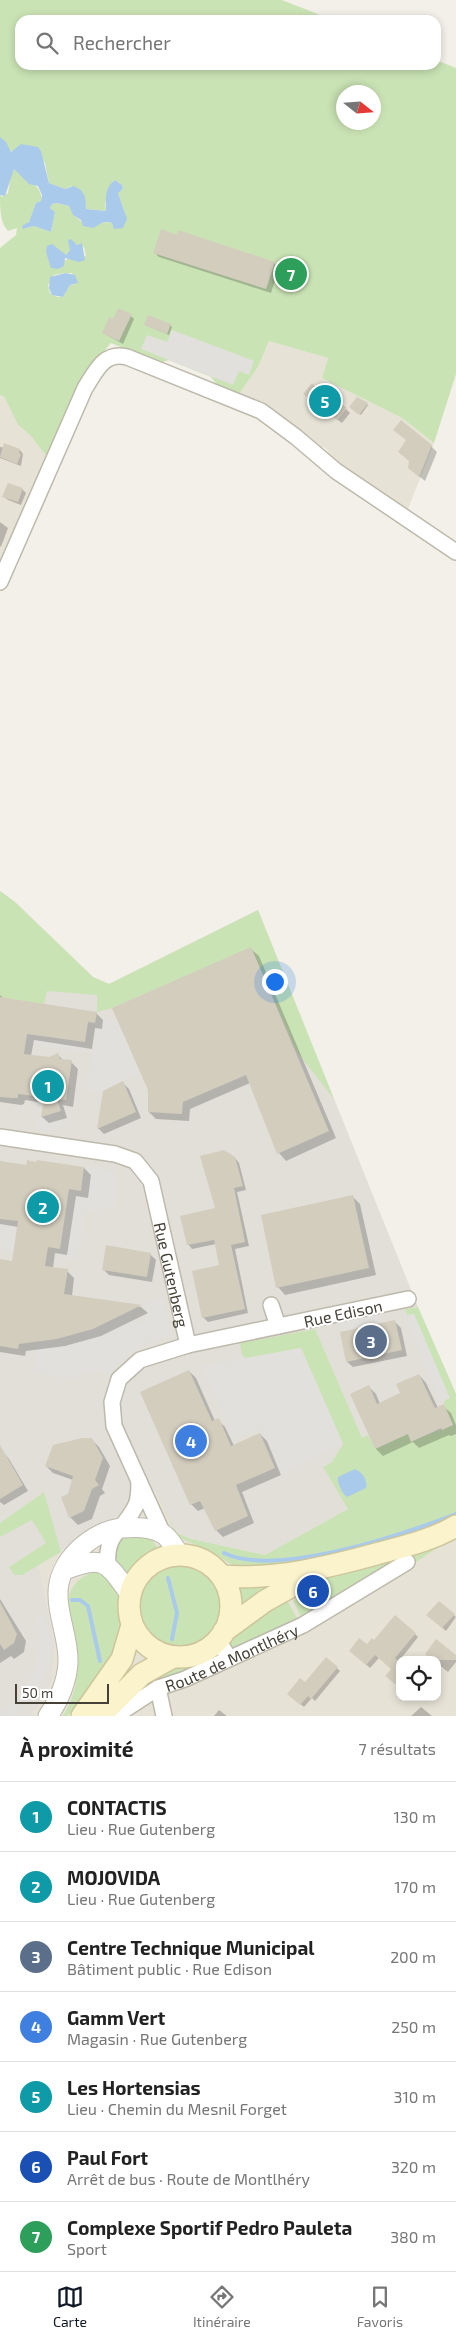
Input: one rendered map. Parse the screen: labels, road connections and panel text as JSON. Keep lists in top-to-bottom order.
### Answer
{
  "streets": {
    "main road": ["Route de Montlhéry"],
    "street": ["Rue Gutenberg", "Rue Edison"]
  },
  "crossings": [
    ["Rue Gutenberg", "Rue Edison"],
    ["Rue Gutenberg", "Route de Montlhéry"]
  ],
  "scale_bar": "50 m",
  "north": "right",
  "page": {
    "search": "Rechercher",
    "pins": [
      "7",
      "5",
      "1",
      "2",
      "3",
      "4",
      "6"
    ],
    "scale": "50 m",
    "heading": ["À proximité", "7 résultats"],
    "list": [
      {
        "mark": "1",
        "name": "CONTACTIS",
        "note": "Lieu · Rue Gutenberg",
        "value": "130 m"
      },
      {
        "mark": "2",
        "name": "MOJOVIDA",
        "note": "Lieu · Rue Gutenberg",
        "value": "170 m"
      },
      {
        "mark": "3",
        "name": "Centre Technique Municipal",
        "note": "Bâtiment public · Rue Edison",
        "value": "200 m"
      },
      {
        "mark": "4",
        "name": "Gamm Vert",
        "note": "Magasin · Rue Gutenberg",
        "value": "250 m"
      },
      {
        "mark": "5",
        "name": "Les Hortensias",
        "note": "Lieu · Chemin du Mesnil Forget",
        "value": "310 m"
      },
      {
        "mark": "6",
        "name": "Paul Fort",
        "note": "Arrêt de bus · Route de Montlhéry",
        "value": "320 m"
      },
      {
        "mark": "7",
        "name": "Complexe Sportif Pedro Pauleta",
        "note": "Sport",
        "value": "380 m"
      }
    ],
    "nav": ["Carte", "Itinéraire", "Favoris"]
  }
}
